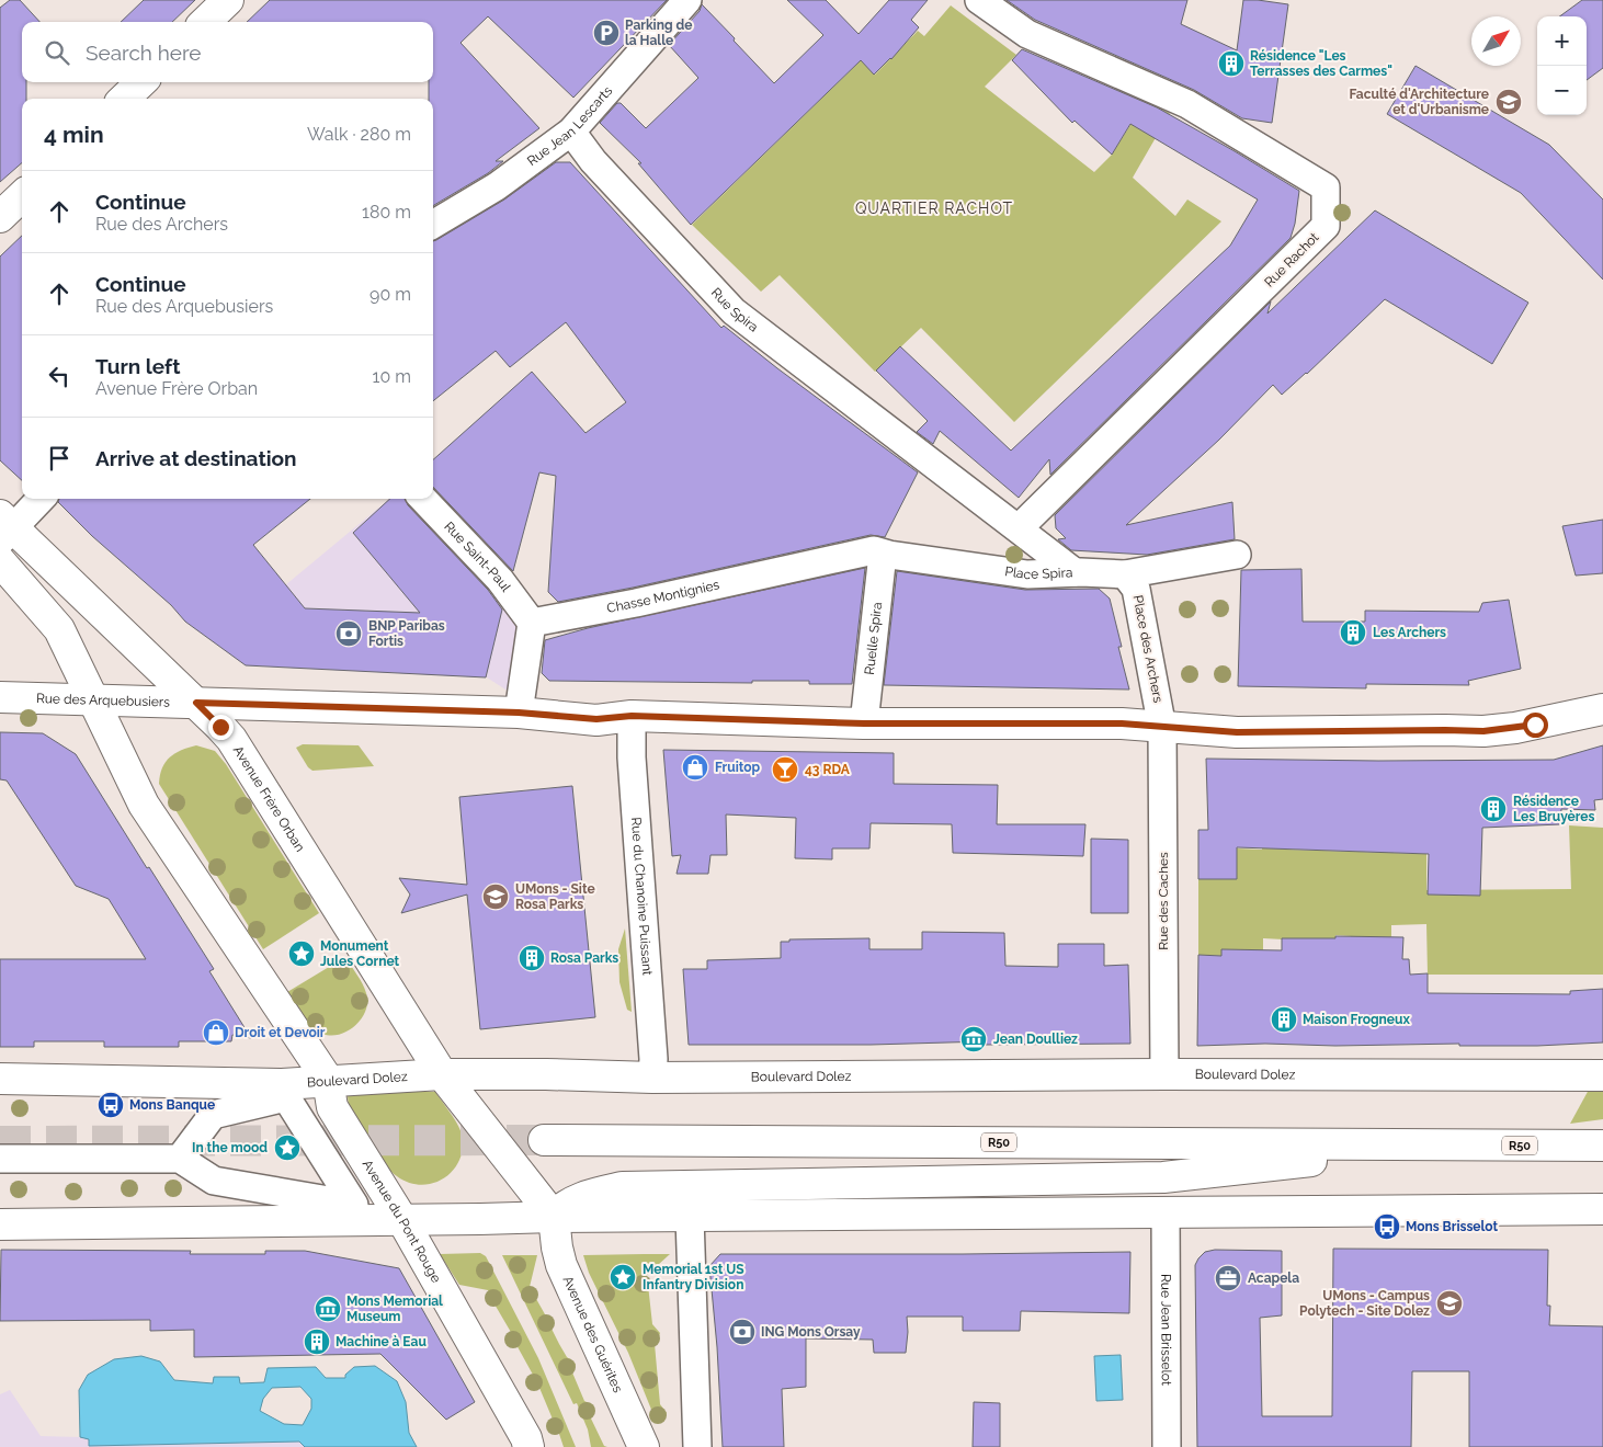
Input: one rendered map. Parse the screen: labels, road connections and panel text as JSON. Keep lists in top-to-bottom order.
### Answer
{
  "streets": {
    "main road": [
      "Rue des Arquebusiers",
      "Avenue Frère Orban",
      "Boulevard Dolez",
      "R50",
      "Avenue du Pont Rouge",
      "Avenue des Guérites"
    ],
    "street": [
      "Rue Jean Lescarts",
      "Rue Rachot",
      "Rue Spira",
      "Rue Saint-Paul",
      "Place Spira",
      "Chasse Montignies",
      "Ruelle Spira",
      "Place des Archers",
      "Rue du Chanoine Puissant",
      "Rue des Caches",
      "Rue Jean Brisselot"
    ]
  },
  "crossings": [
    ["Rue Jean Lescarts", "Rue Spira"],
    ["Rue Rachot", "Place Spira"],
    ["Rue Spira", "Place Spira"],
    ["Rue Saint-Paul", "Chasse Montignies"],
    ["Place Spira", "Chasse Montignies"],
    ["Place Spira", "Ruelle Spira"],
    ["Chasse Montignies", "Ruelle Spira"],
    ["Ruelle Spira", "Rue des Arquebusiers"],
    ["Place des Archers", "Rue des Arquebusiers"],
    ["Place des Archers", "Rue des Caches"],
    ["Rue des Arquebusiers", "Avenue Frère Orban"],
    ["Rue des Arquebusiers", "Rue du Chanoine Puissant"],
    ["Rue des Arquebusiers", "Rue des Caches"],
    ["Avenue Frère Orban", "Boulevard Dolez"],
    ["Avenue Frère Orban", "Avenue des Guérites"],
    ["Rue du Chanoine Puissant", "Boulevard Dolez"],
    ["Rue des Caches", "Boulevard Dolez"],
    ["Boulevard Dolez", "Avenue du Pont Rouge"]
  ],
  "districts": ["QUARTIER RACHOT"],
  "places": {
    "parking": ["Parking de la Halle"],
    "building": [
      "Résidence \"Les Terrasses des Carmes\"",
      "Les Archers",
      "Résidence Les Bruyères",
      "Rosa Parks",
      "Maison Frogneux",
      "Machine à Eau"
    ],
    "school or university": ["Faculté d'Architecture et d'Urbanisme", "UMons - Site Rosa Parks", "UMons - Campus Polytech - Site Dolez"],
    "bank": ["BNP Paribas Fortis", "ING Mons Orsay"],
    "shop": ["Fruitop", "Droit et Devoir"],
    "bar": ["43 RDA"],
    "place": ["Monument Jules Cornet", "In the mood", "Memorial 1st US Infantry Division"],
    "museum": ["Jean Doulliez", "Mons Memorial Museum"],
    "bus stop": ["Mons Banque", "Mons Brisselot"],
    "office": ["Acapela"]
  },
  "north": "top right",
  "page": {
    "map_buttons": ["+", "−"],
    "search": "Search here",
    "heading": ["4 min", "Walk · 280 m"],
    "list": [
      ["Continue", "Rue des Archers", "180 m"],
      ["Continue", "Rue des Arquebusiers", "90 m"],
      ["Turn left", "Avenue Frère Orban", "10 m"],
      "Arrive at destination"
    ]
  }
}
